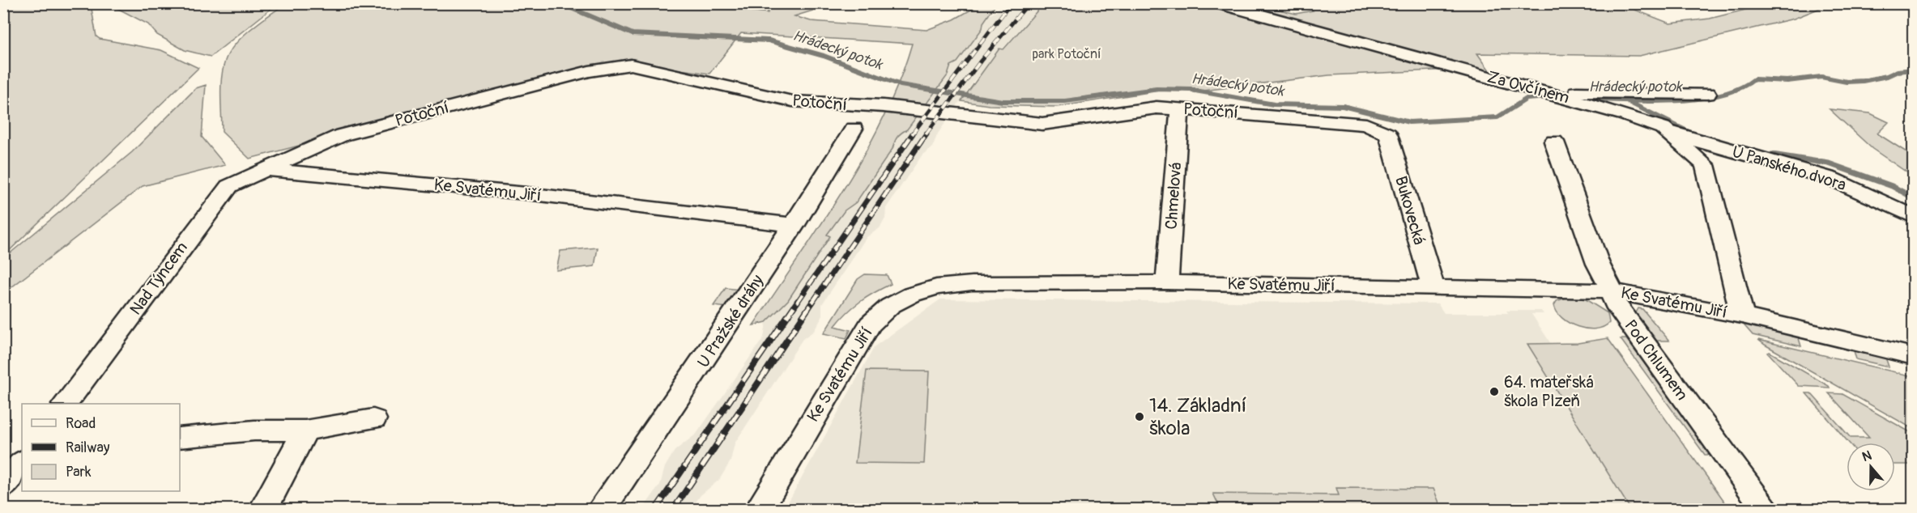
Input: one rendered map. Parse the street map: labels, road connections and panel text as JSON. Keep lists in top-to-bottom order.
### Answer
{
  "streets": {
    "street": [
      "Za Ovčínem",
      "Potoční",
      "U Panského dvora",
      "Ke Svatému Jiří",
      "Chmelová",
      "Bukovecká",
      "Nad Týncem",
      "U Pražské dráhy",
      "Pod Chlumem"
    ]
  },
  "crossings": [
    ["Za Ovčínem", "U Panského dvora"],
    ["Potoční", "Ke Svatému Jiří"],
    ["Potoční", "Chmelová"],
    ["Potoční", "Bukovecká"],
    ["Potoční", "Nad Týncem"],
    ["Ke Svatému Jiří", "Chmelová"],
    ["Ke Svatému Jiří", "Bukovecká"],
    ["Ke Svatému Jiří", "Nad Týncem"],
    ["Ke Svatému Jiří", "U Pražské dráhy"],
    ["Ke Svatému Jiří", "Pod Chlumem"]
  ],
  "water": ["Hrádecký potok"],
  "parks": ["park Potoční"],
  "places": ["64. mateřská škola Plzeň", "14. Základní škola"],
  "legend": ["Road", "Railway", "Park"],
  "north": "top"
}
